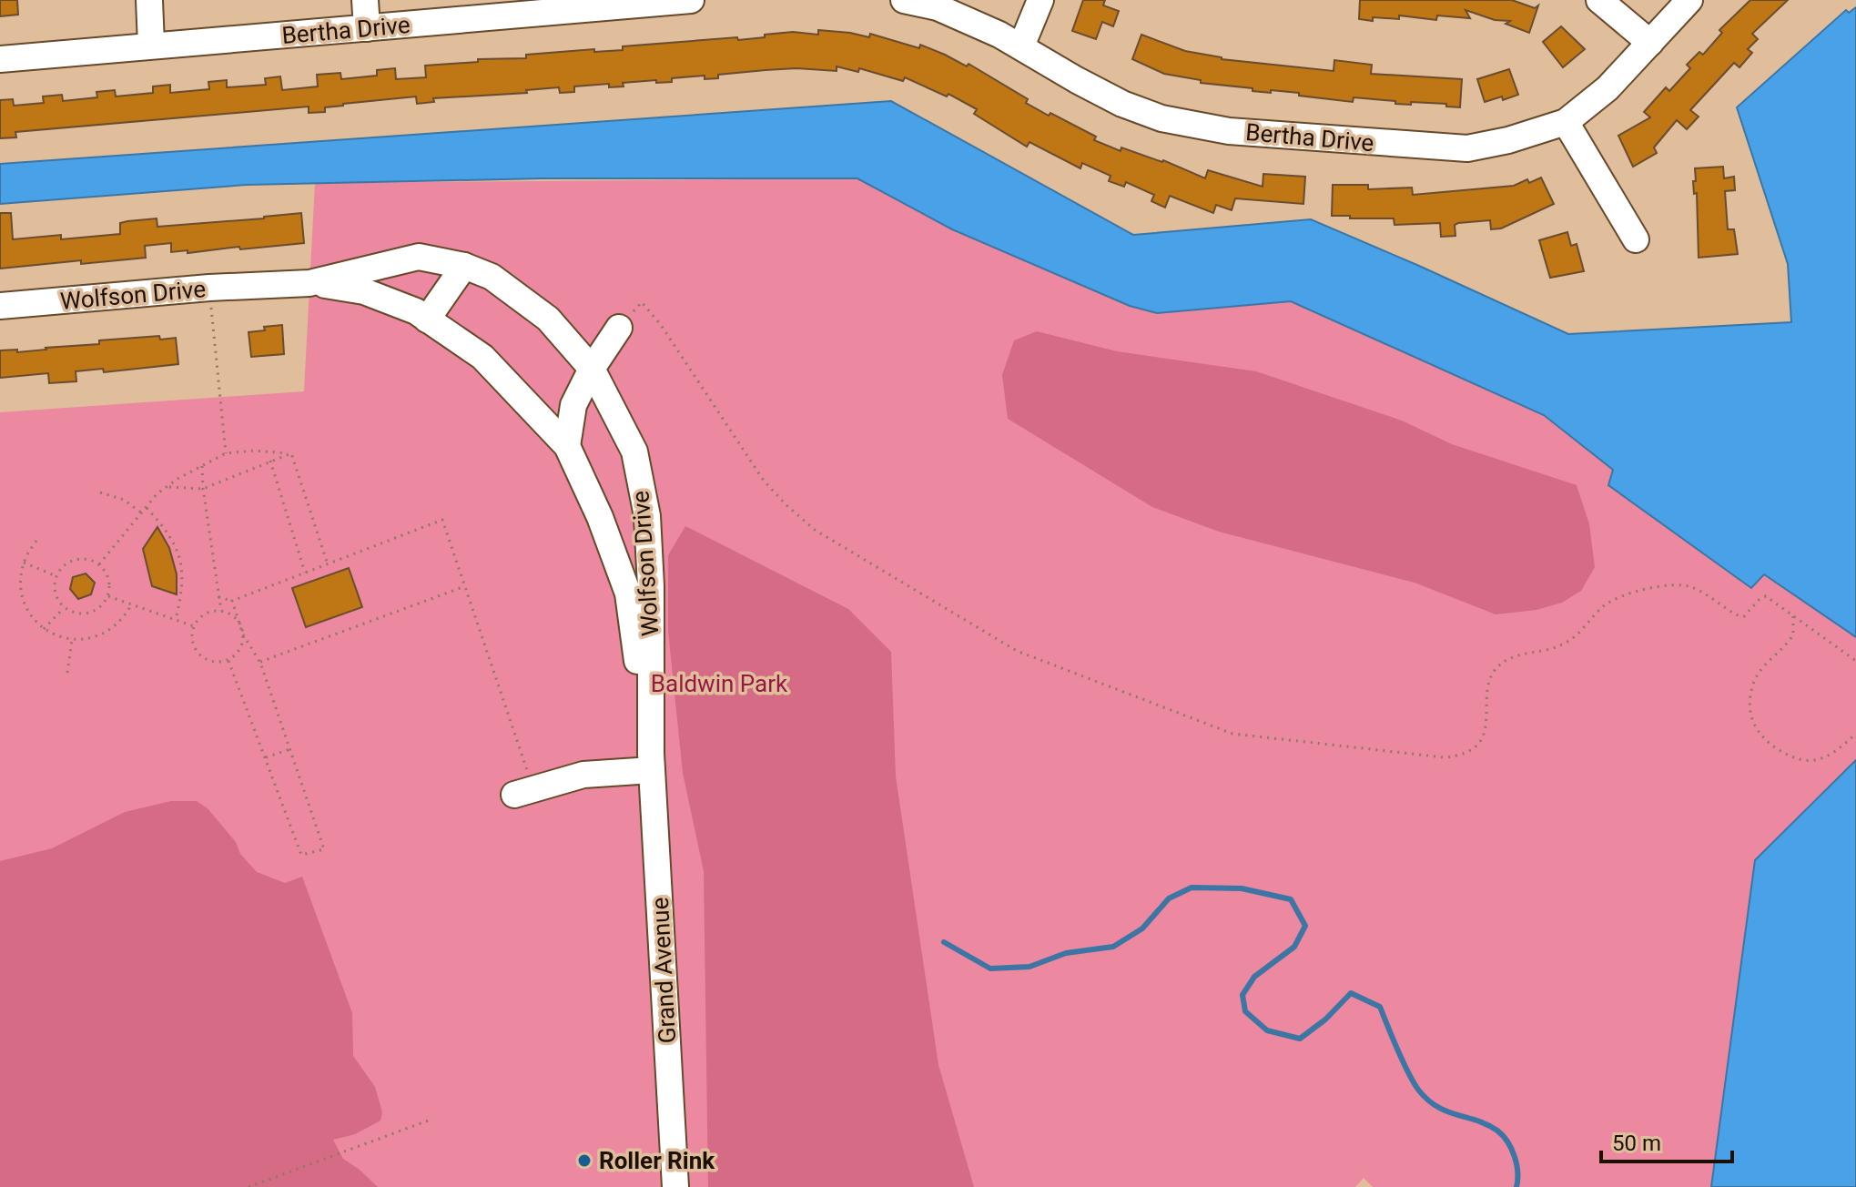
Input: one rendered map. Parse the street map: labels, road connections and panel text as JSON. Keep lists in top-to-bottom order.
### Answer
{
  "streets": {
    "street": ["Bertha Drive", "Wolfson Drive", "Grand Avenue"]
  },
  "crossings": [
    ["Wolfson Drive", "Grand Avenue"]
  ],
  "parks": ["Baldwin Park"],
  "places": ["Roller Rink"],
  "scale_bar": "50 m"
}
